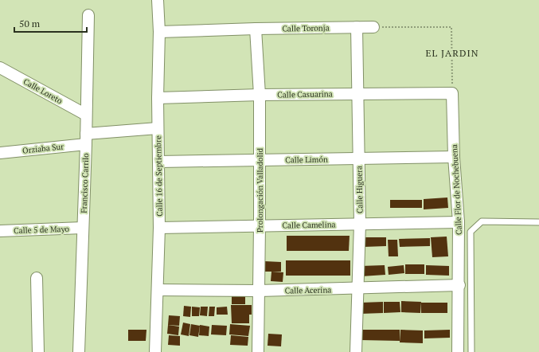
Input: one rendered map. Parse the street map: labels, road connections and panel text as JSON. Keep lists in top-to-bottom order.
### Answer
{
  "streets": {
    "street": [
      "Calle Toronja",
      "Calle Loreto",
      "Calle Casuarina",
      "Orziaba Sur",
      "Calle Limón",
      "Calle 16 de Septiembre",
      "Francisco Carrilo",
      "Calle Higuera",
      "Calle Flor de Nochebuena",
      "Prolongación Valladolid",
      "Calle Camelina",
      "Calle 5 de Mayo",
      "Calle Acerina"
    ]
  },
  "crossings": [
    ["Calle Toronja", "Calle 16 de Septiembre"],
    ["Calle Toronja", "Calle Higuera"],
    ["Calle Toronja", "Prolongación Valladolid"],
    ["Calle Loreto", "Francisco Carrilo"],
    ["Calle Casuarina", "Calle 16 de Septiembre"],
    ["Calle Casuarina", "Calle Higuera"],
    ["Calle Casuarina", "Calle Flor de Nochebuena"],
    ["Calle Casuarina", "Prolongación Valladolid"],
    ["Orziaba Sur", "Calle 16 de Septiembre"],
    ["Orziaba Sur", "Francisco Carrilo"],
    ["Calle Limón", "Calle 16 de Septiembre"],
    ["Calle Limón", "Calle Higuera"],
    ["Calle Limón", "Calle Flor de Nochebuena"],
    ["Calle Limón", "Prolongación Valladolid"],
    ["Calle 16 de Septiembre", "Calle Camelina"],
    ["Calle 16 de Septiembre", "Calle Acerina"],
    ["Francisco Carrilo", "Calle 5 de Mayo"],
    ["Calle Higuera", "Calle Camelina"],
    ["Calle Higuera", "Calle Acerina"],
    ["Calle Flor de Nochebuena", "Calle Camelina"],
    ["Calle Flor de Nochebuena", "Calle Acerina"],
    ["Prolongación Valladolid", "Calle Camelina"],
    ["Prolongación Valladolid", "Calle Acerina"]
  ],
  "districts": ["EL JARDIN"],
  "scale_bar": "50 m"
}
